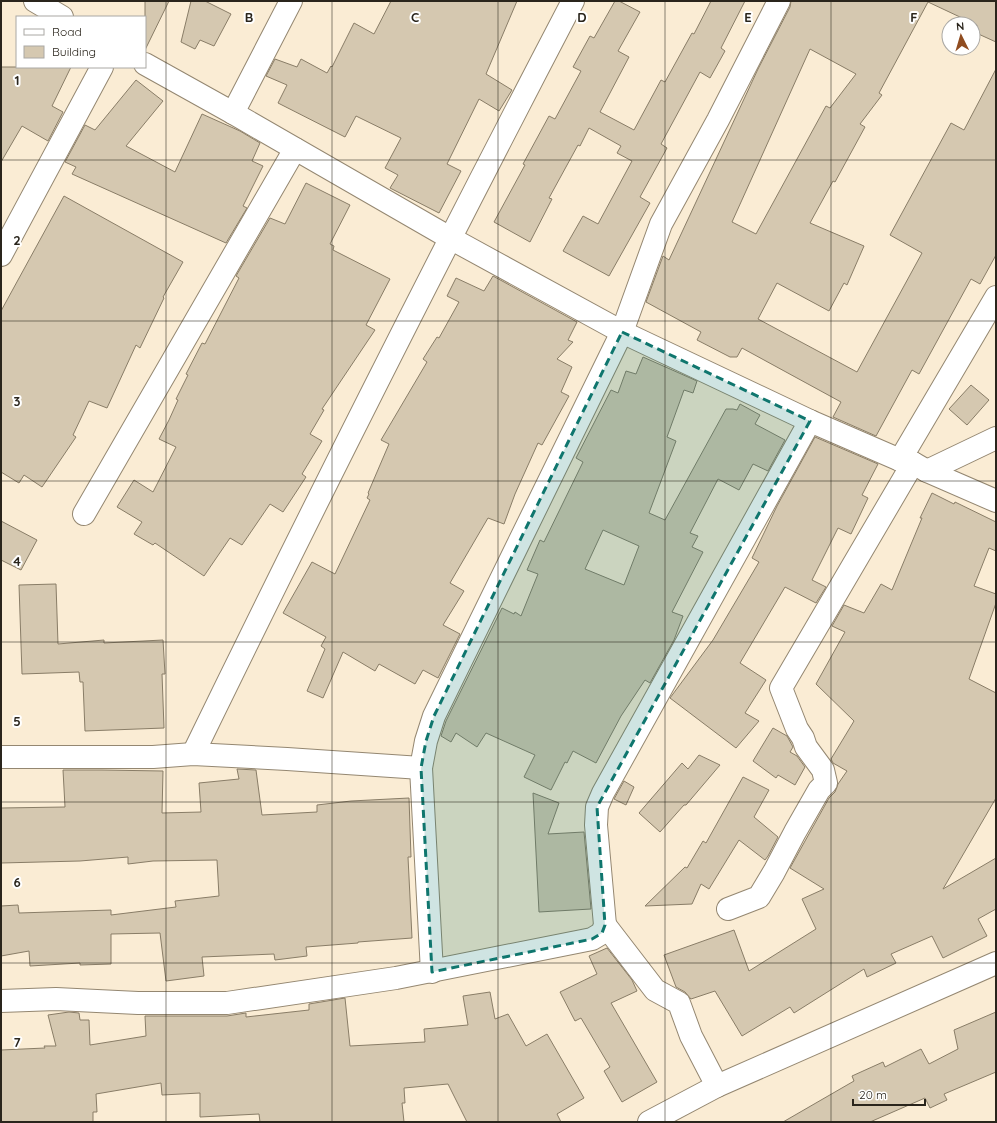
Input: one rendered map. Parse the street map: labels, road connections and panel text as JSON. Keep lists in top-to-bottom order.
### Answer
{
  "legend": ["Road", "Building"],
  "scale_bar": "20 m",
  "north": "top",
  "grid": {
    "columns": [
      "B",
      "C",
      "D",
      "E",
      "F"
    ],
    "rows": [
      "1",
      "2",
      "3",
      "4",
      "5",
      "6",
      "7"
    ]
  }
}
